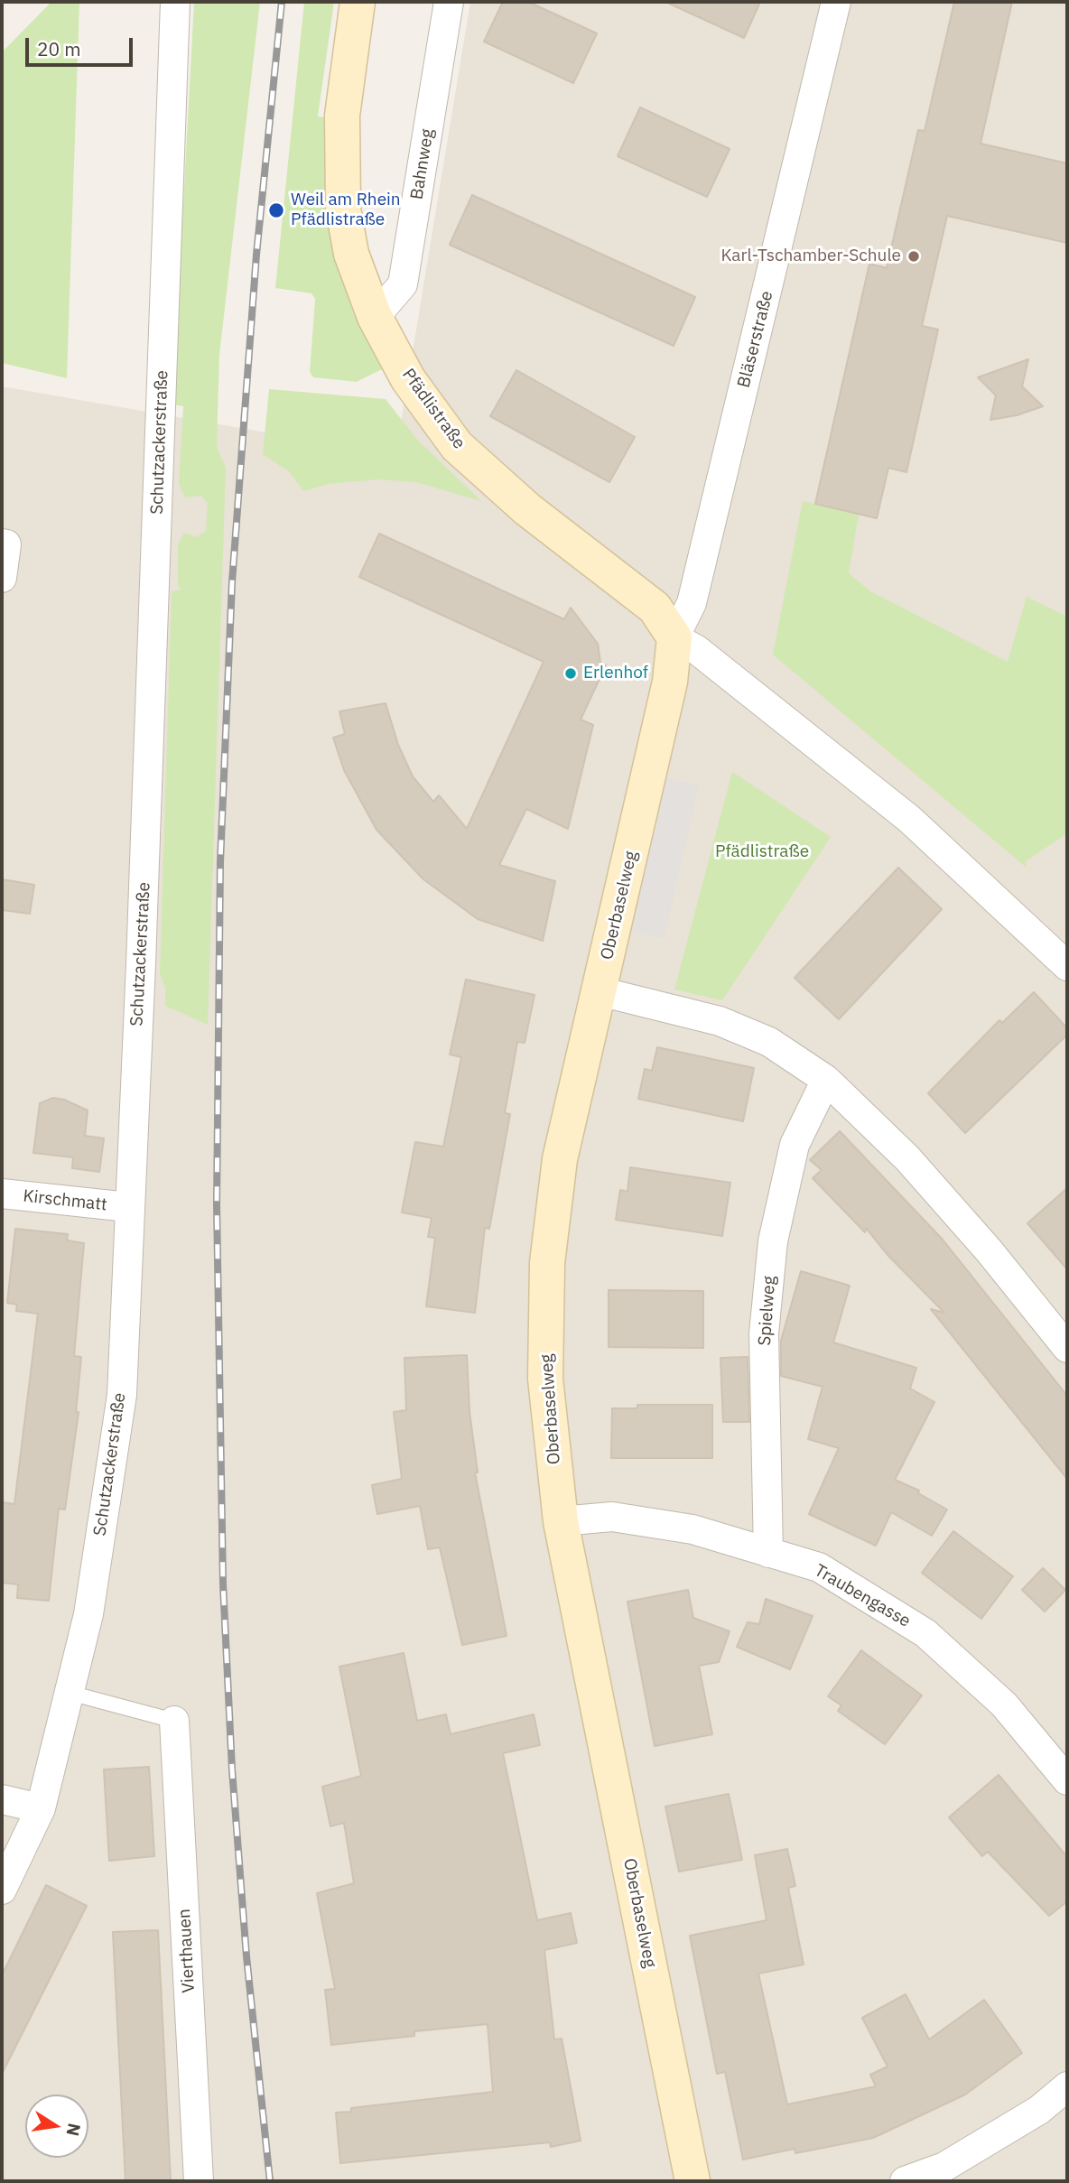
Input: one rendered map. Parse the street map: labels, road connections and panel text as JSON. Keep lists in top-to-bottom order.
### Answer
{
  "streets": {
    "street": [
      "Bahnweg",
      "Bläserstraße",
      "Pfädlistraße",
      "Schutzackerstraße",
      "Oberbaselweg",
      "Kirschmatt",
      "Spielweg",
      "Traubengasse",
      "Vierthauen"
    ]
  },
  "crossings": [
    ["Bahnweg", "Pfädlistraße"],
    ["Bläserstraße", "Pfädlistraße"],
    ["Bläserstraße", "Oberbaselweg"],
    ["Pfädlistraße", "Oberbaselweg"],
    ["Schutzackerstraße", "Kirschmatt"],
    ["Oberbaselweg", "Traubengasse"],
    ["Spielweg", "Traubengasse"]
  ],
  "parks": ["Pfädlistraße"],
  "places": ["Weil am Rhein Pfädlistraße", "Karl-Tschamber-Schule", "Erlenhof"],
  "scale_bar": "20 m",
  "north": "right"
}
